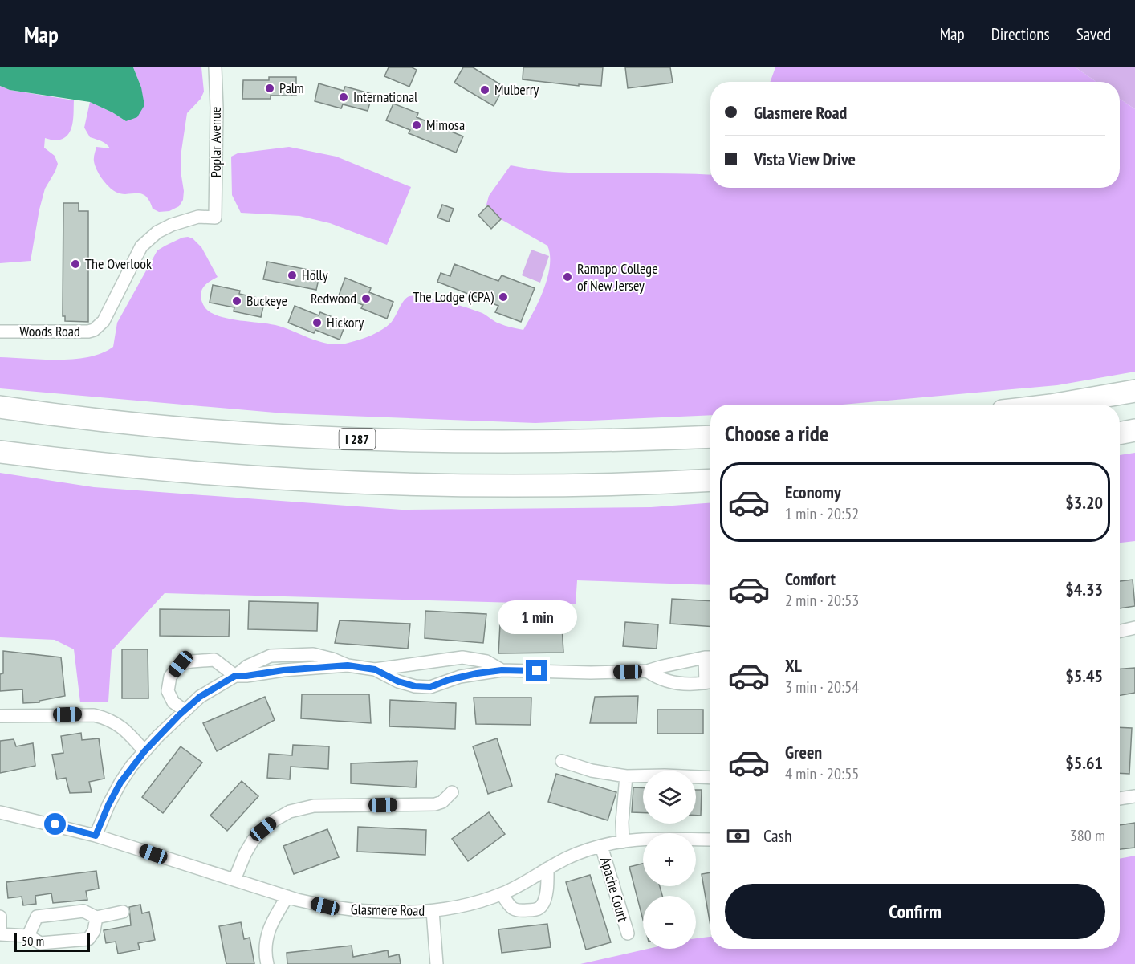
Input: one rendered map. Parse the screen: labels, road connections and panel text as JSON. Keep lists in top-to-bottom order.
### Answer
{
  "streets": {
    "highway": ["I 287"],
    "street": [
      "Poplar Avenue",
      "Woods Road",
      "Apache Court",
      "Glasmere Road"
    ]
  },
  "crossings": [
    ["Poplar Avenue", "Woods Road"],
    ["Apache Court", "Glasmere Road"]
  ],
  "places": [
    "Palm",
    "Mulberry",
    "International",
    "Mimosa",
    "The Overlook",
    "Holly",
    "Ramapo College of New Jersey",
    "The Lodge (CPA)",
    "Redwood",
    "Buckeye",
    "Hickory"
  ],
  "scale_bar": "50 m",
  "page": {
    "header": "Map",
    "nav": ["Map", "Directions", "Saved"],
    "banner": ["Glasmere Road", "Vista View Drive"],
    "heading": "Choose a ride",
    "list": [
      {
        "name": "Economy",
        "note": "1 min · 20:52",
        "value": "$3.20"
      },
      {
        "name": "Comfort",
        "note": "2 min · 20:53",
        "value": "$4.33"
      },
      {
        "name": "XL",
        "note": "3 min · 20:54",
        "value": "$5.45"
      },
      {
        "name": "Green",
        "note": "4 min · 20:55",
        "value": "$5.61"
      }
    ],
    "bubble": "1 min",
    "map_buttons": ["+", "−"],
    "pay": ["Cash", "380 m"],
    "buttons": "Confirm",
    "scale": "50 m"
  }
}
